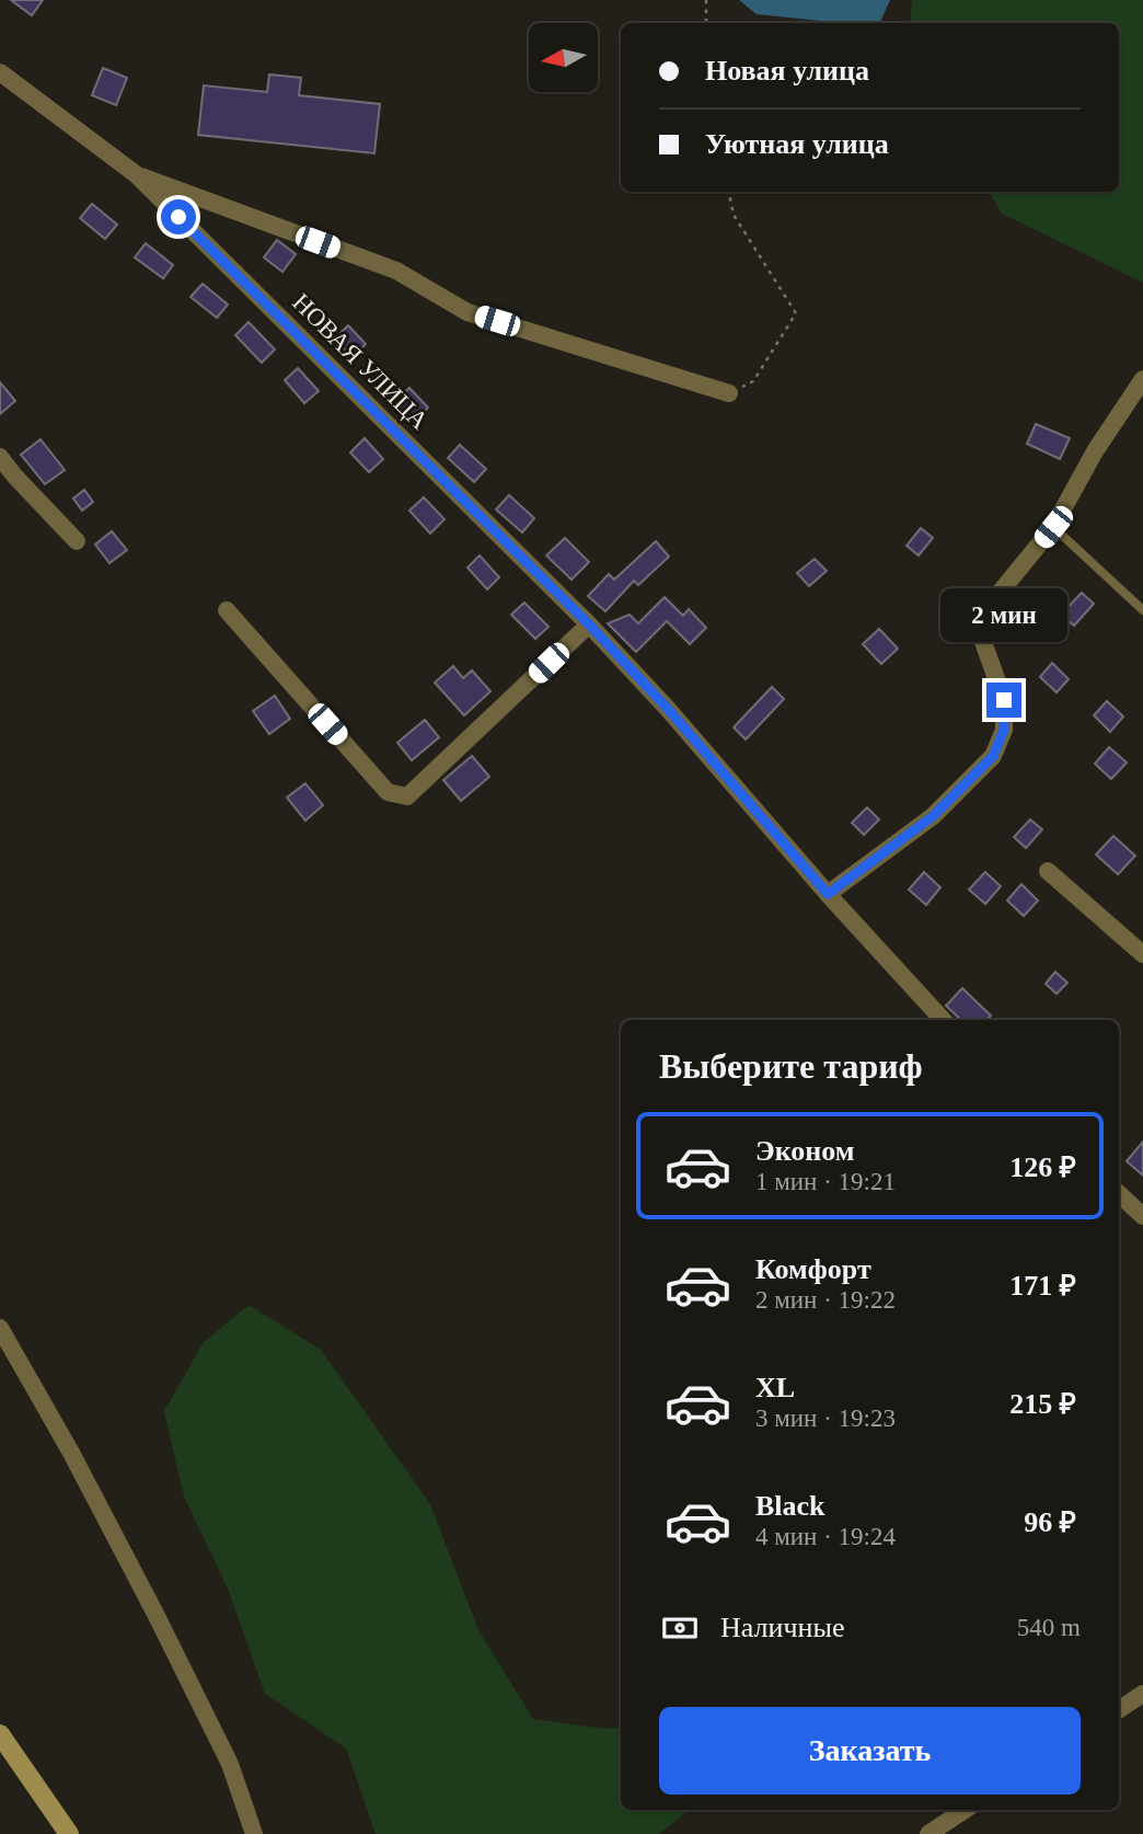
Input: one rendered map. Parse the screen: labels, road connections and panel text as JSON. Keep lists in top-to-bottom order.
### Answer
{
  "streets": {
    "street": ["НОВАЯ УЛИЦА"]
  },
  "north": "left",
  "page": {
    "banner": ["Новая улица", "Уютная улица"],
    "bubble": "2 мин",
    "heading": "Выберите тариф",
    "list": [
      {
        "name": "Эконом",
        "note": "1 мин · 19:21",
        "value": "126 ₽"
      },
      {
        "name": "Комфорт",
        "note": "2 мин · 19:22",
        "value": "171 ₽"
      },
      {
        "name": "XL",
        "note": "3 мин · 19:23",
        "value": "215 ₽"
      },
      {
        "name": "Black",
        "note": "4 мин · 19:24",
        "value": "96 ₽"
      }
    ],
    "pay": ["Наличные", "540 m"],
    "buttons": "Заказать"
  }
}
